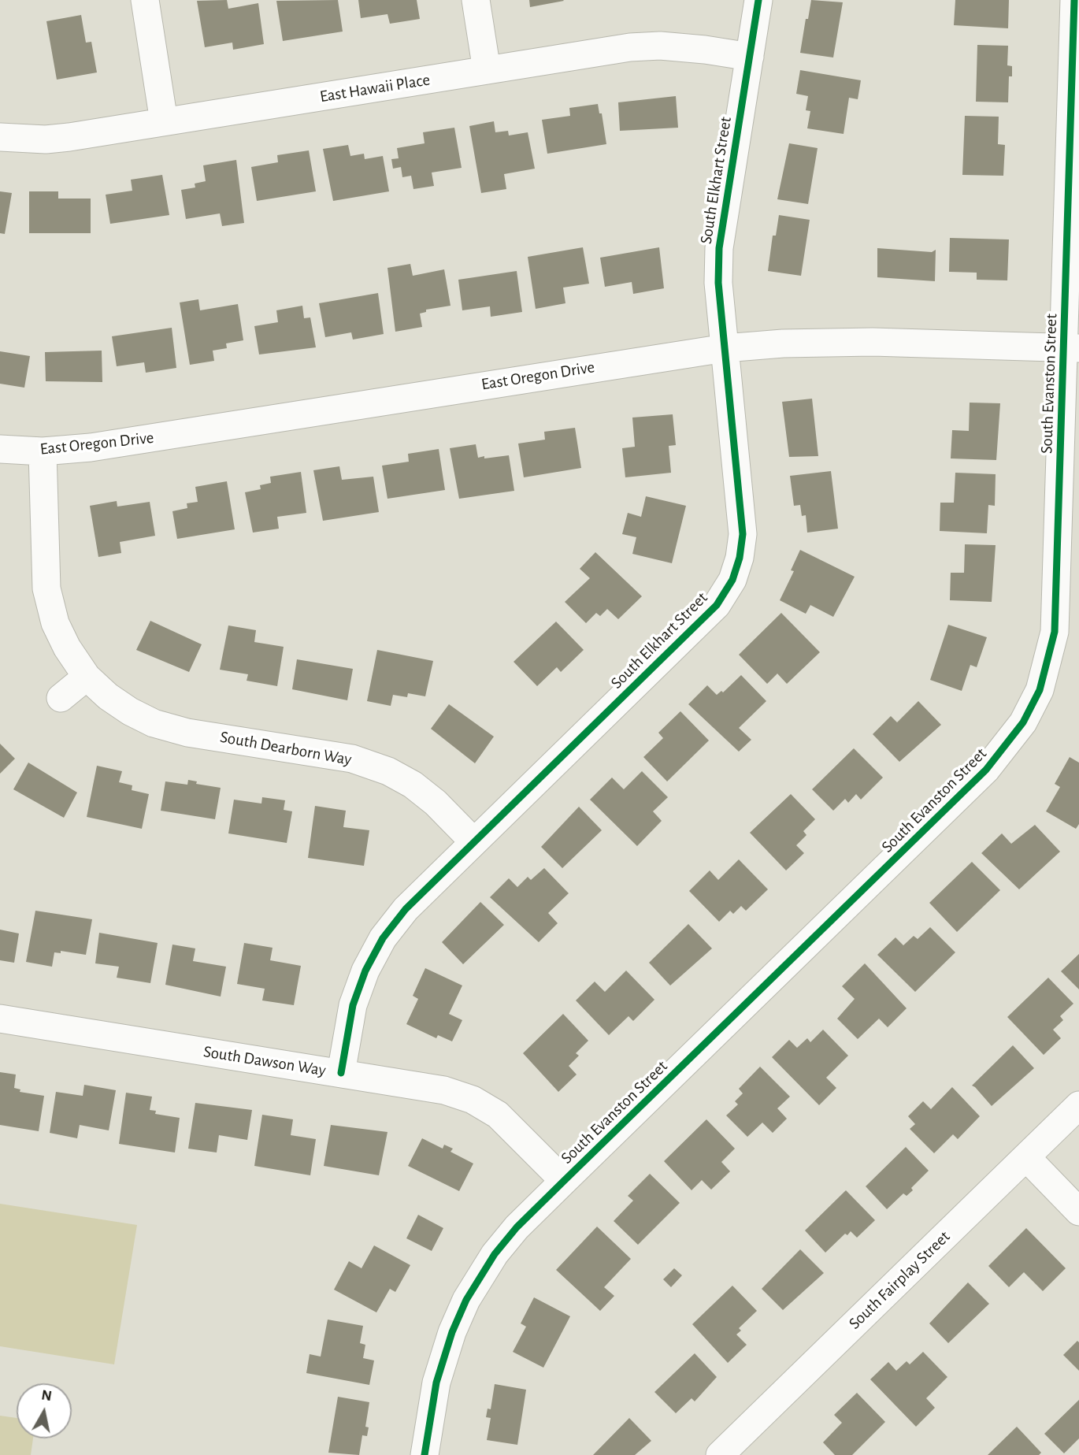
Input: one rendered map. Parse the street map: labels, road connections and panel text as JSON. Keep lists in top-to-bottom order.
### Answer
{
  "streets": {
    "street": [
      "East Hawaii Place",
      "South Elkhart Street",
      "East Oregon Drive",
      "South Evanston Street",
      "South Dearborn Way",
      "South Dawson Way",
      "South Fairplay Street"
    ]
  },
  "crossings": [
    ["East Hawaii Place", "South Elkhart Street"],
    ["South Elkhart Street", "East Oregon Drive"],
    ["South Elkhart Street", "South Dearborn Way"],
    ["South Elkhart Street", "South Dawson Way"],
    ["East Oregon Drive", "South Evanston Street"],
    ["East Oregon Drive", "South Dearborn Way"],
    ["South Evanston Street", "South Dawson Way"]
  ],
  "north": "top"
}
